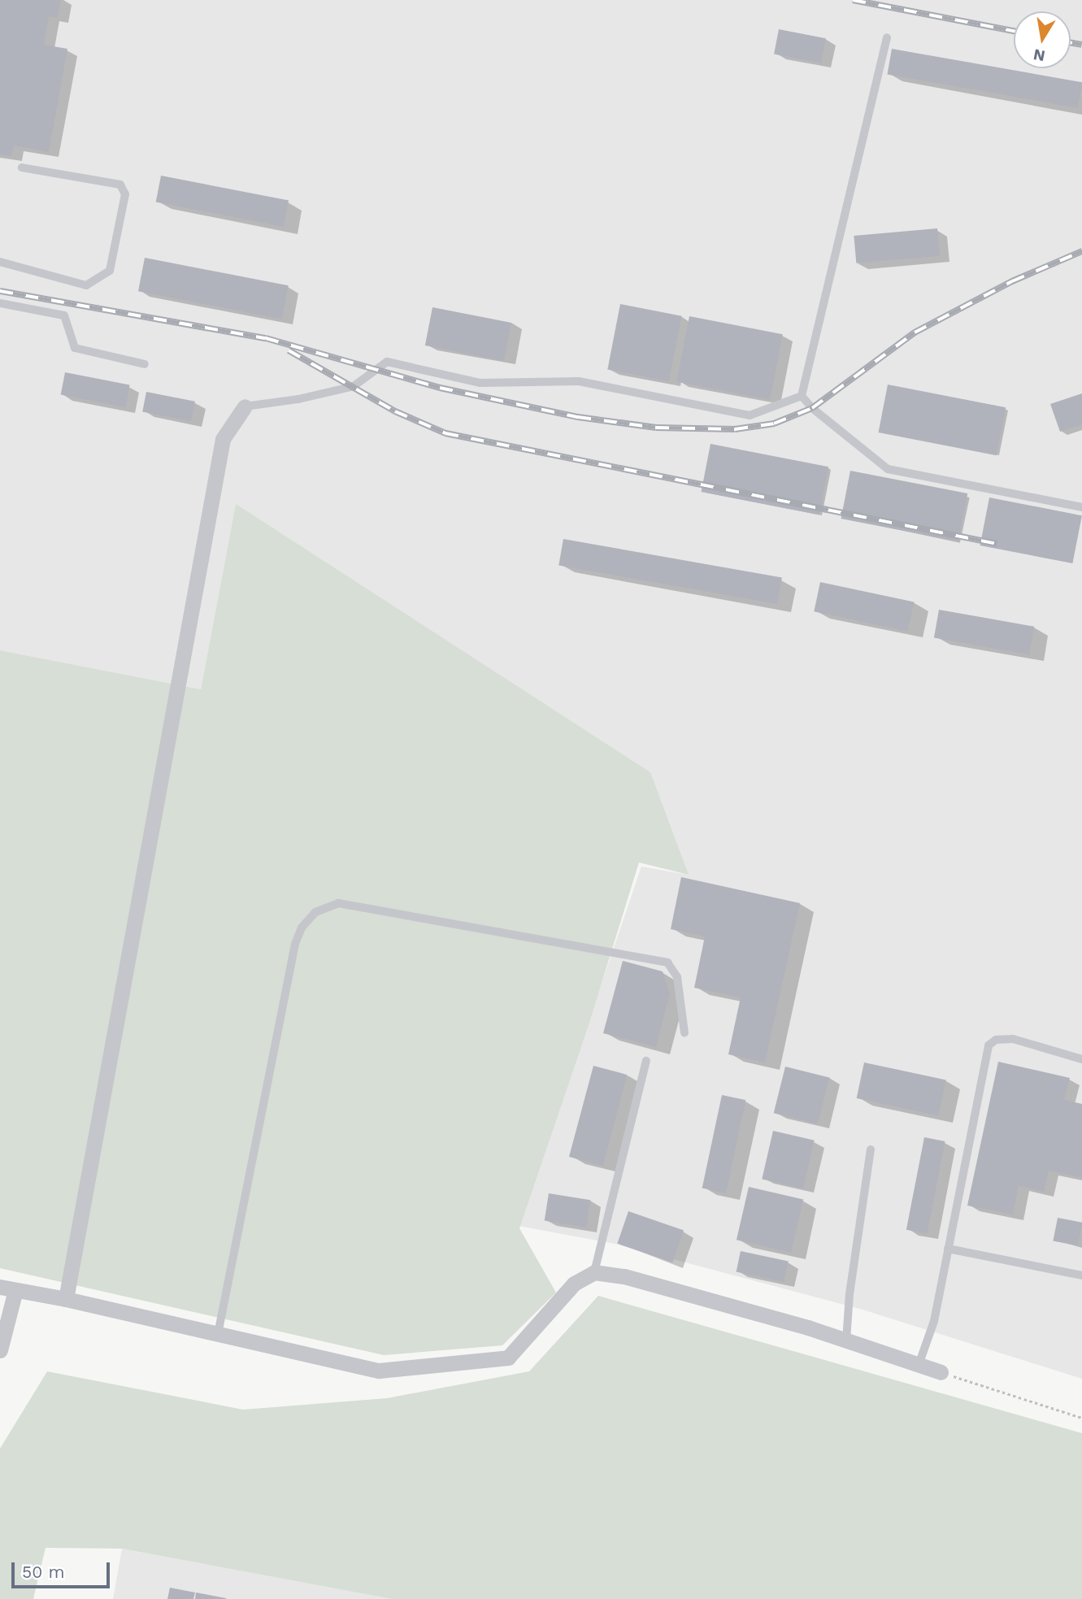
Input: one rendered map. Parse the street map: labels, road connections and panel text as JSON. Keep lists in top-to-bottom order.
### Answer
{
  "scale_bar": "50 m",
  "north": "bottom"
}
